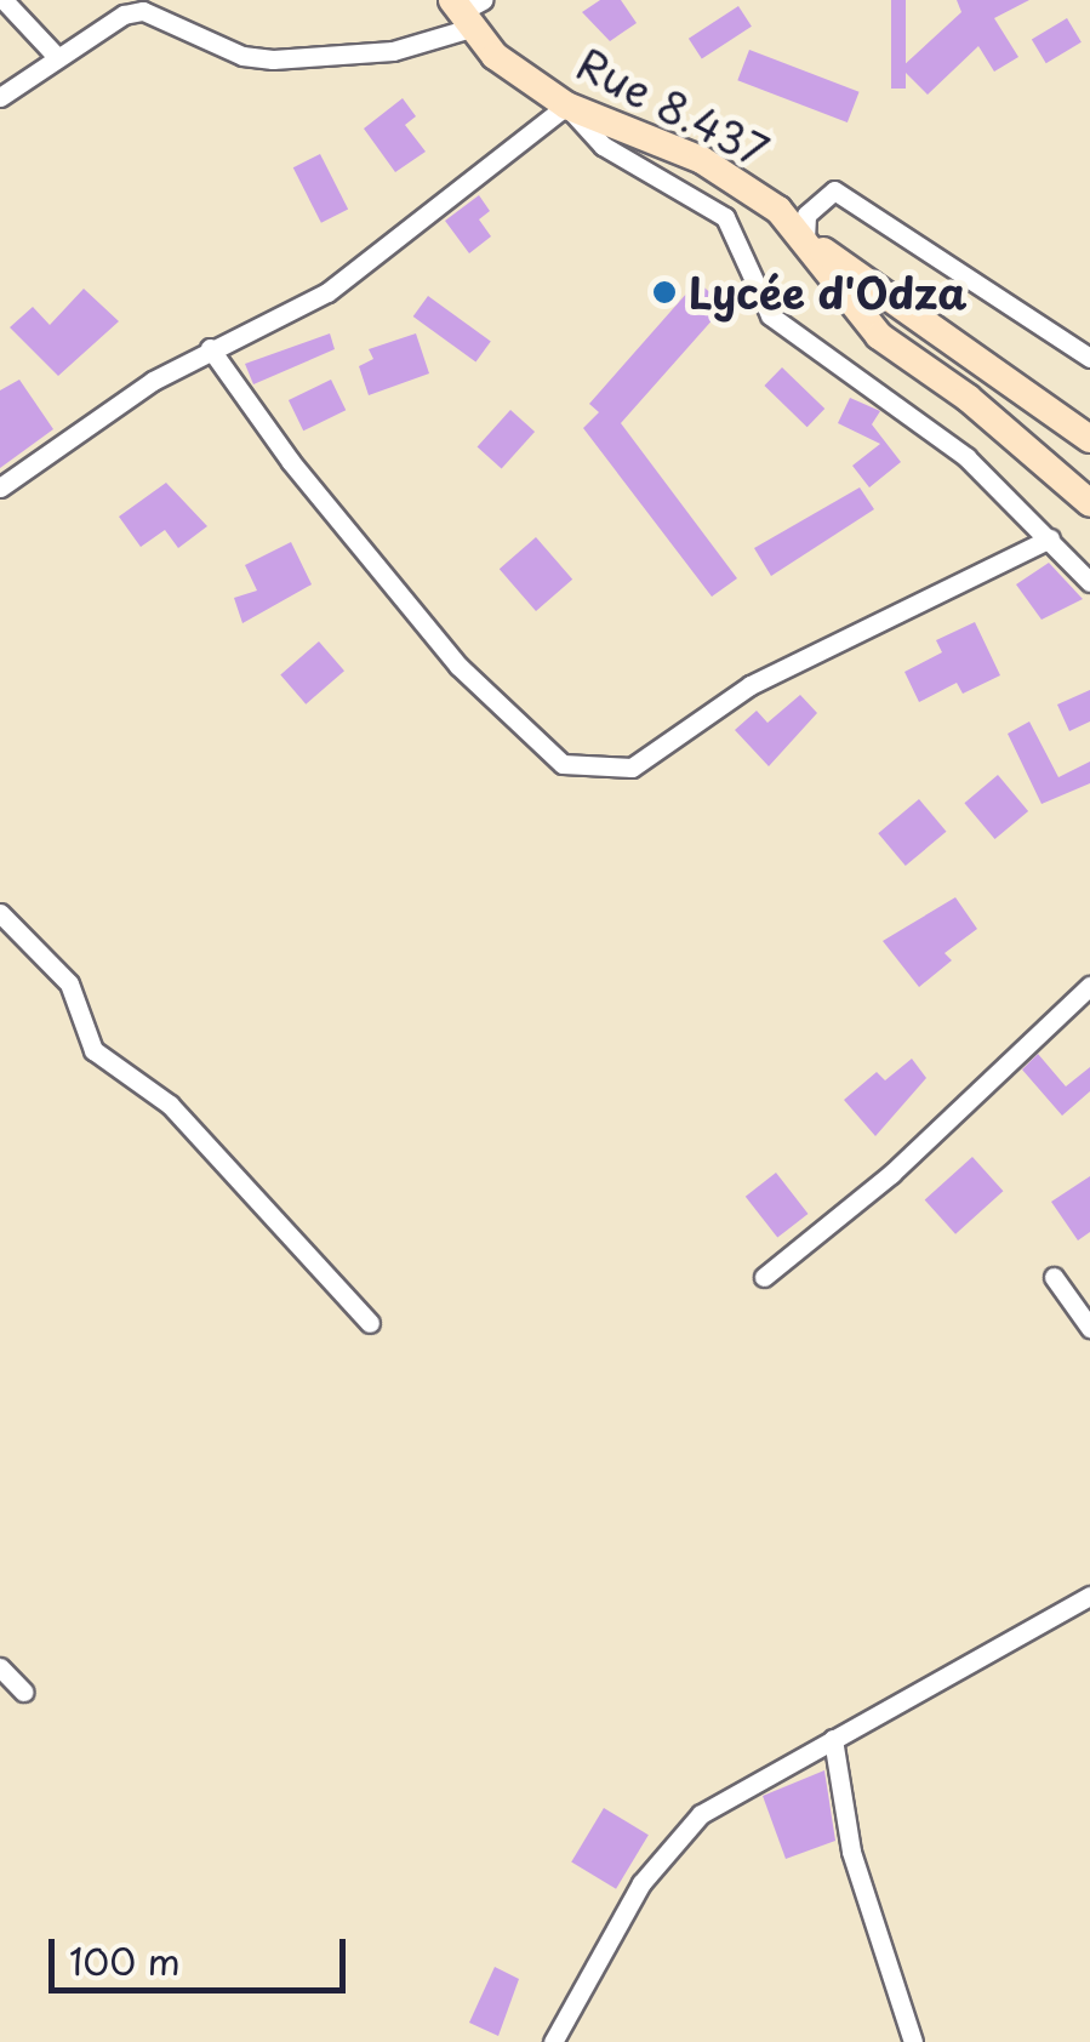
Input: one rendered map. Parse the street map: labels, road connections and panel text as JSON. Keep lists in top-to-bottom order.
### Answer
{
  "streets": {
    "main road": ["Rue 8.437"]
  },
  "places": ["Lycée d'Odza"],
  "scale_bar": "100 m"
}
